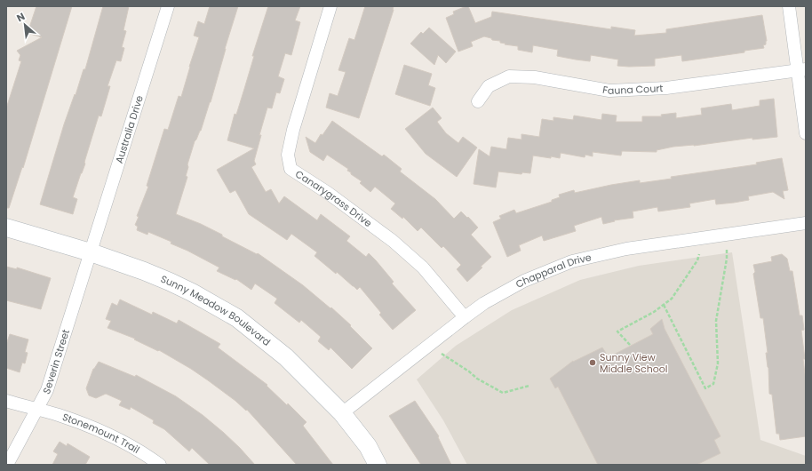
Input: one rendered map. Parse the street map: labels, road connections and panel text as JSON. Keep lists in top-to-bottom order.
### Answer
{
  "streets": {
    "street": [
      "Fauna Court",
      "Australia Drive",
      "Canarygrass Drive",
      "Chapparal Drive",
      "Sunny Meadow Boulevard",
      "Severin Street",
      "Stonemount Trail"
    ]
  },
  "crossings": [
    ["Australia Drive", "Sunny Meadow Boulevard"],
    ["Australia Drive", "Severin Street"],
    ["Canarygrass Drive", "Chapparal Drive"],
    ["Chapparal Drive", "Sunny Meadow Boulevard"],
    ["Sunny Meadow Boulevard", "Severin Street"],
    ["Severin Street", "Stonemount Trail"]
  ],
  "places": ["Sunny View Middle School"],
  "north": "top left"
}
